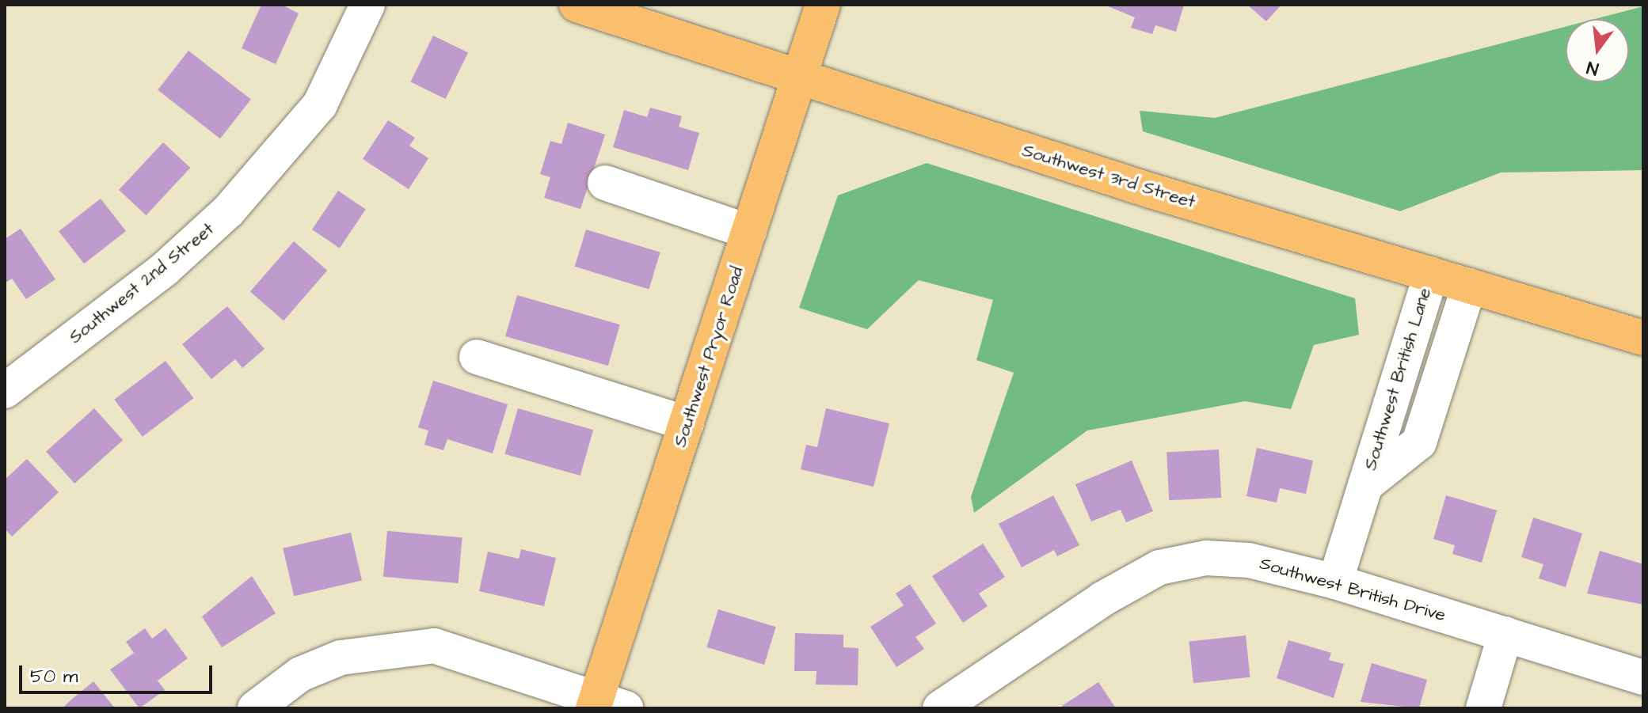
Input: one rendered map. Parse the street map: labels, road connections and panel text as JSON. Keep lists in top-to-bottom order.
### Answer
{
  "streets": {
    "main road": ["Southwest 3rd Street", "Southwest Pryor Road"],
    "street": ["Southwest 2nd Street", "Southwest British Lane", "Southwest British Drive"]
  },
  "crossings": [
    ["Southwest 3rd Street", "Southwest Pryor Road"],
    ["Southwest 3rd Street", "Southwest British Lane"],
    ["Southwest British Lane", "Southwest British Drive"]
  ],
  "scale_bar": "50 m",
  "north": "bottom"
}
